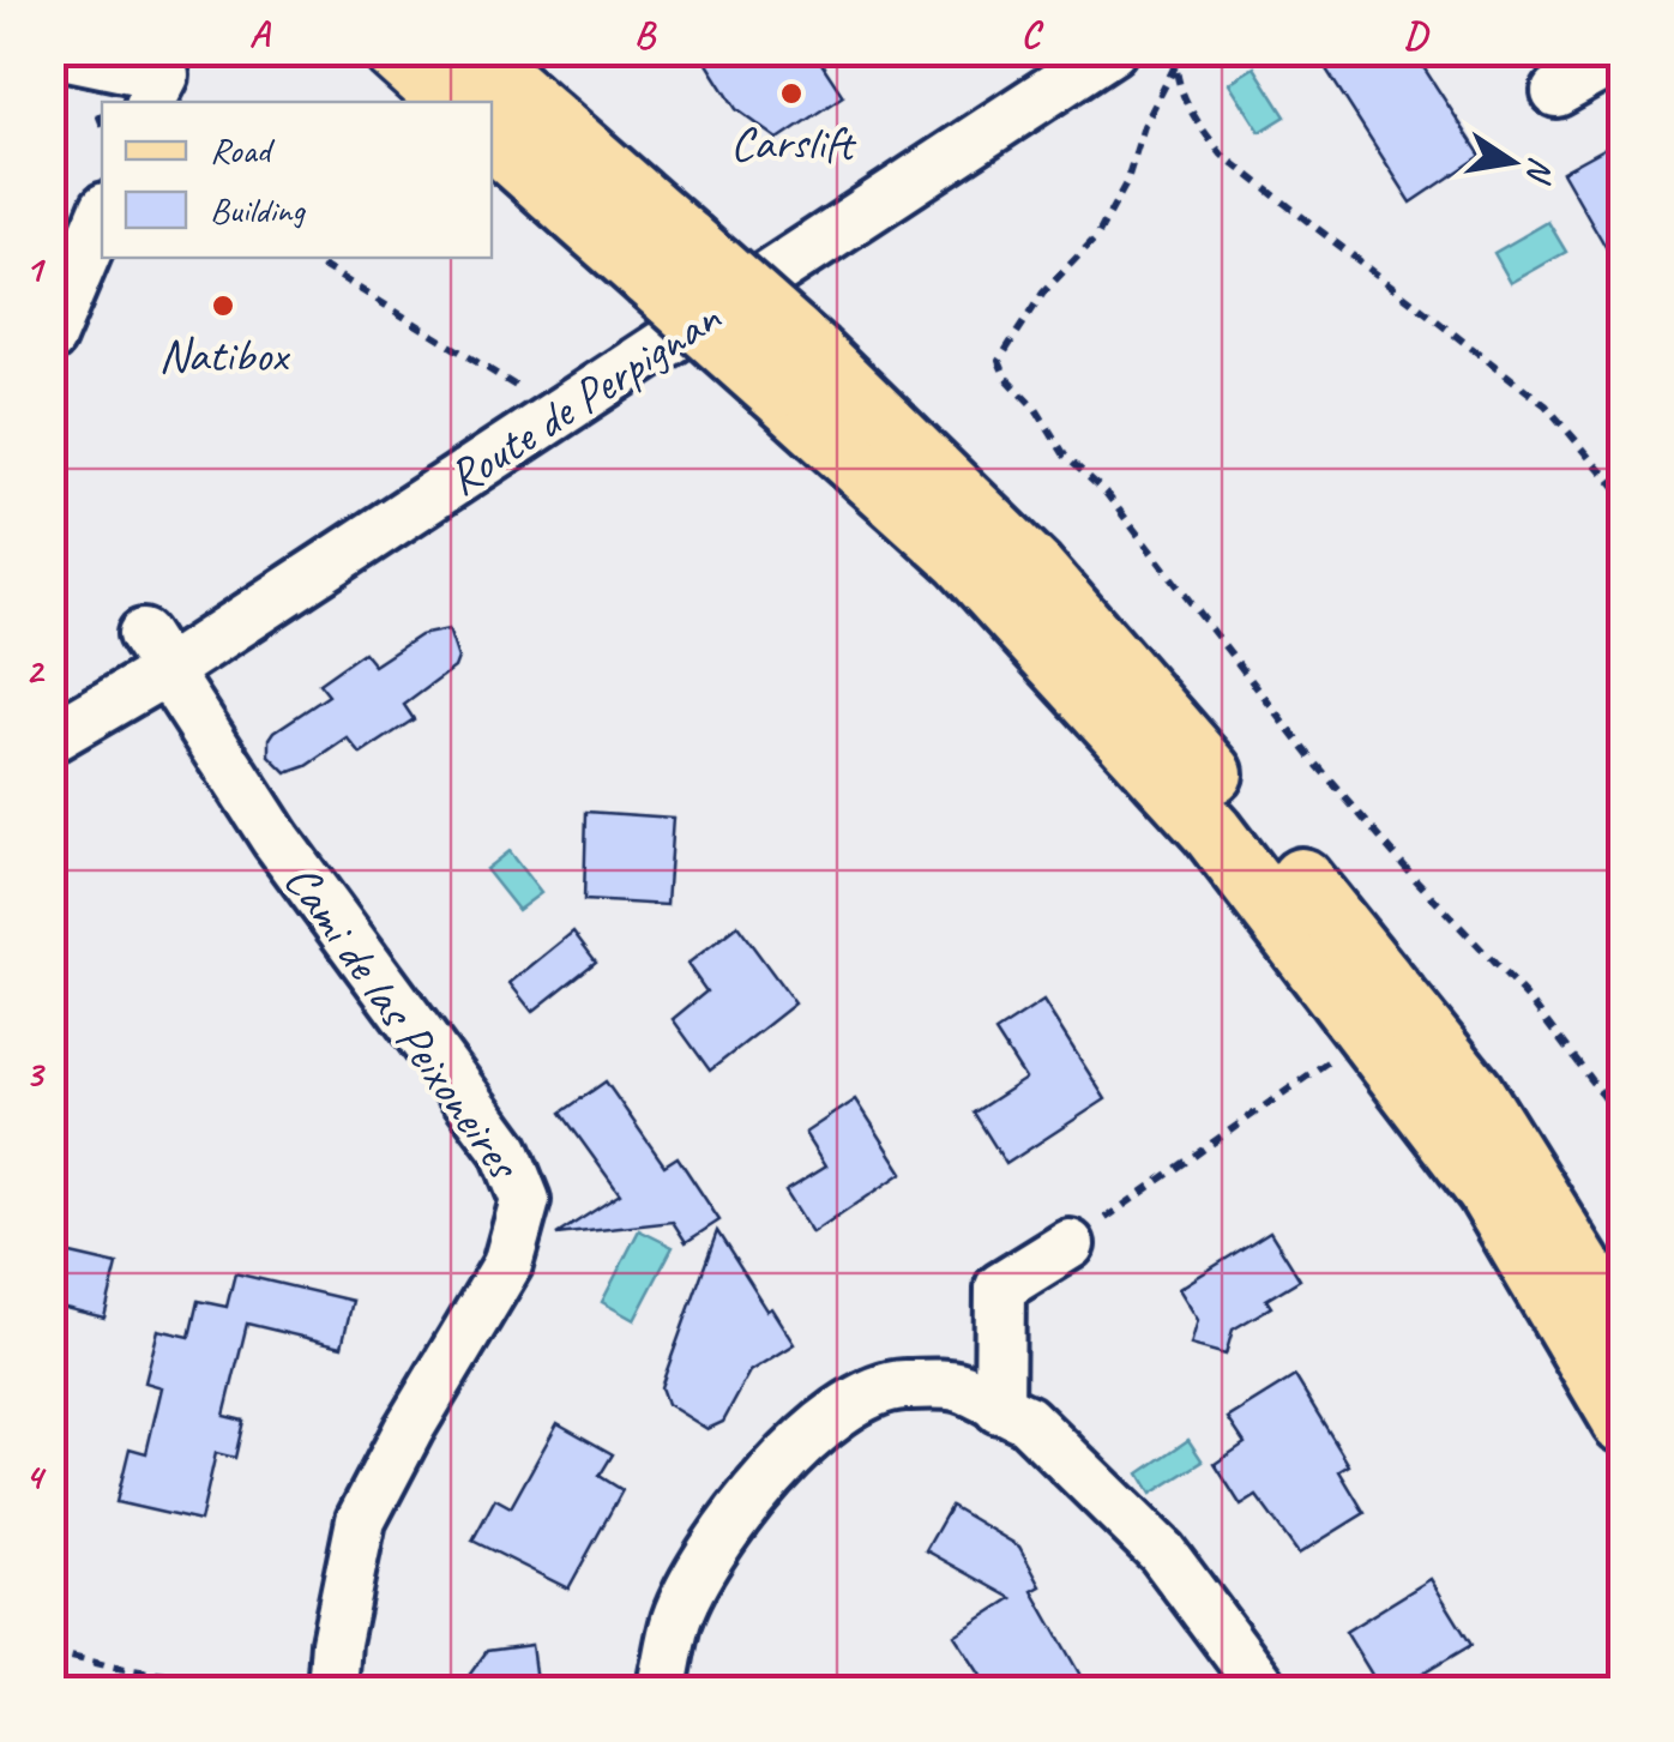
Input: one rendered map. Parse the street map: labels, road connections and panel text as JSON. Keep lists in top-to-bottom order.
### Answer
{
  "streets": {
    "street": ["Route de Perpignan", "Cami de las Peixoneires"]
  },
  "crossings": [
    ["Route de Perpignan", "Cami de las Peixoneires"]
  ],
  "places": ["Carslift", "Natibox"],
  "legend": ["Road", "Building"],
  "north": "right",
  "grid": {
    "columns": [
      "A",
      "B",
      "C",
      "D"
    ],
    "rows": [
      "1",
      "2",
      "3",
      "4"
    ]
  }
}
